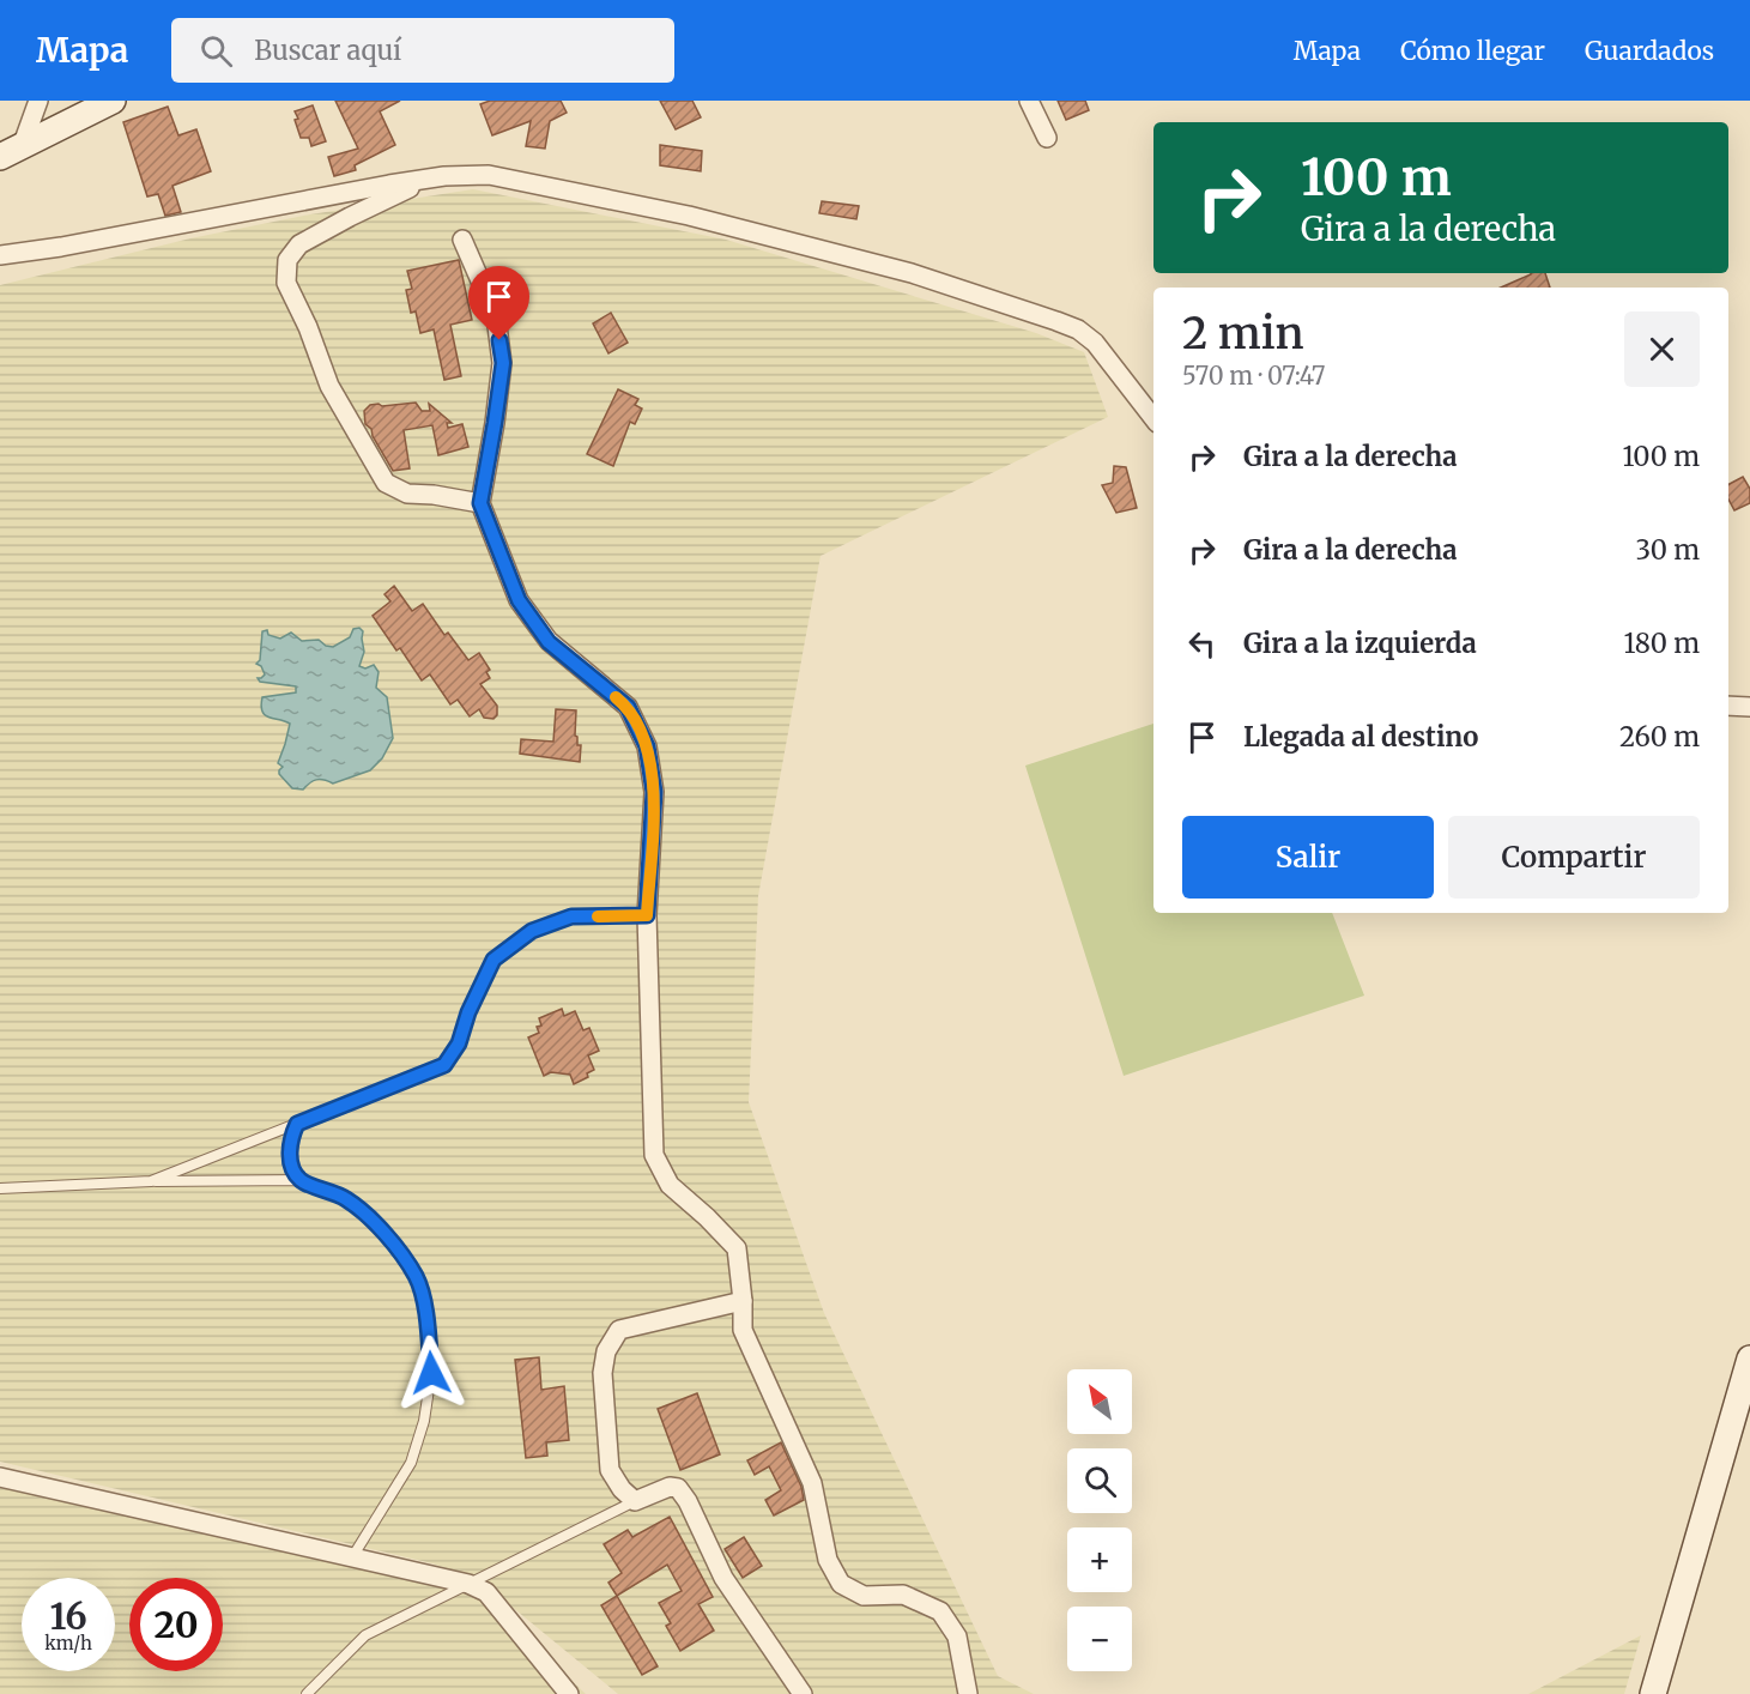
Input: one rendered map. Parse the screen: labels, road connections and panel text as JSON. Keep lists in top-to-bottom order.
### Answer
{
  "north": "top left",
  "page": {
    "header": "Mapa",
    "search": "Buscar aquí",
    "nav": ["Mapa", "Cómo llegar", "Guardados"],
    "turn": ["100 m", "Gira a la derecha"],
    "heading": ["2 min", "570 m · 07:47"],
    "list": [
      {
        "name": "Gira a la derecha",
        "value": "100 m"
      },
      {
        "name": "Gira a la derecha",
        "value": "30 m"
      },
      {
        "name": "Gira a la izquierda",
        "value": "180 m"
      },
      {
        "name": "Llegada al destino",
        "value": "260 m"
      }
    ],
    "buttons": ["Salir", "Compartir"],
    "map_buttons": ["+", "−"],
    "speed": "16 km/h",
    "limit": "20"
  }
}
